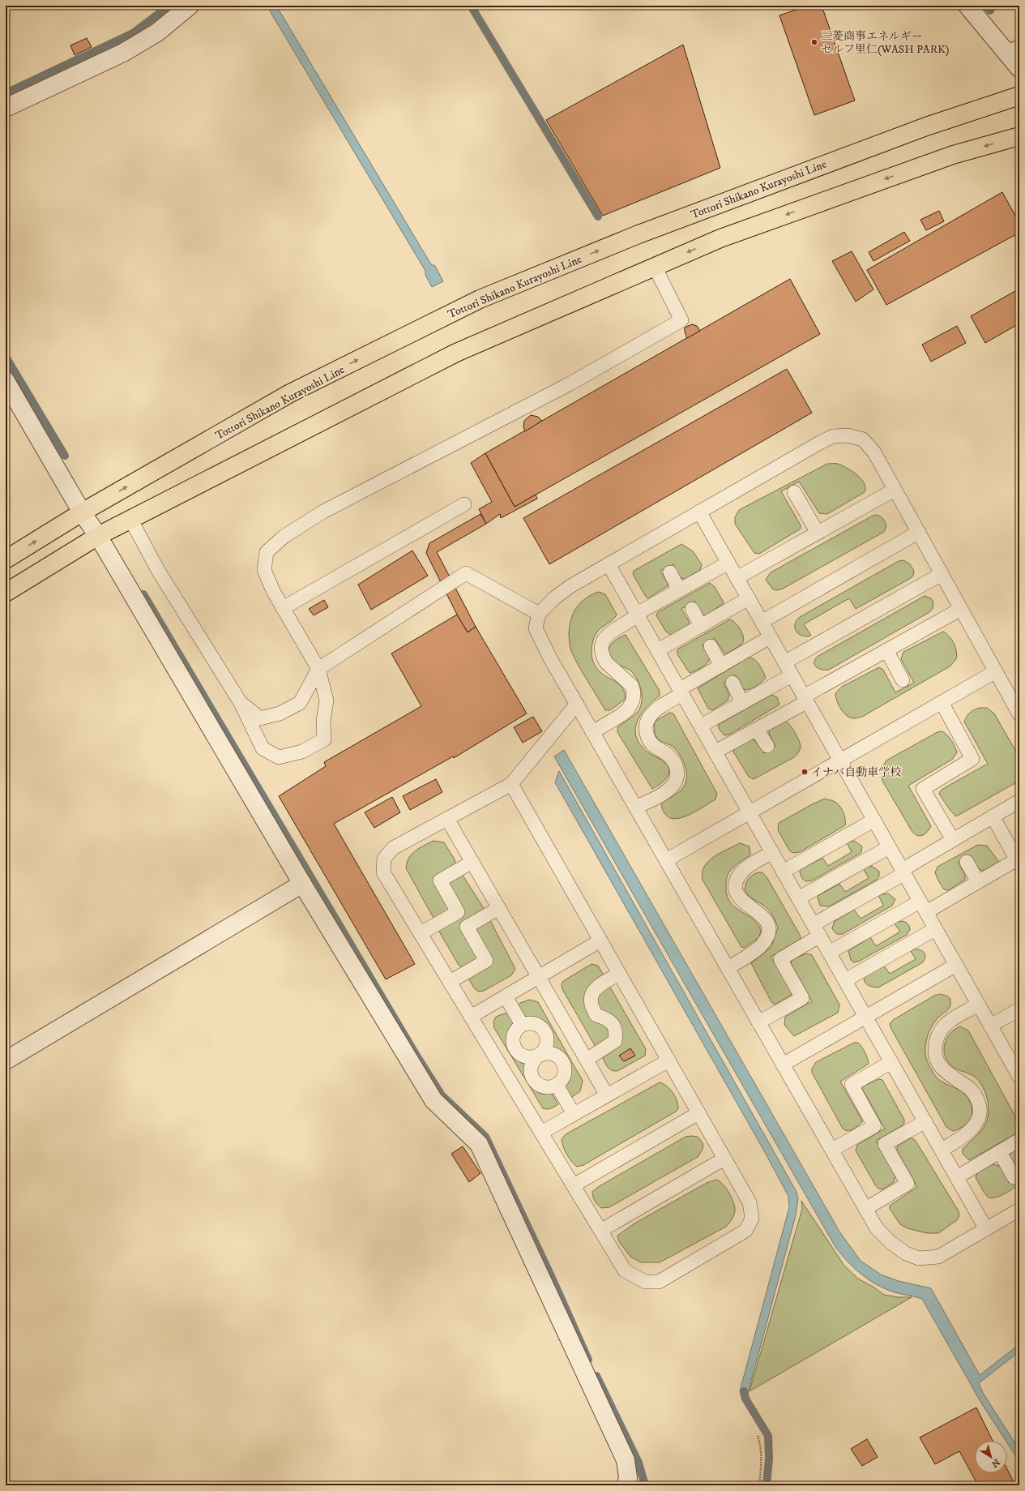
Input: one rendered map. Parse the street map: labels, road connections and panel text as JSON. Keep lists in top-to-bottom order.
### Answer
{
  "streets": {
    "main road": ["Tottori Shikano Kurayoshi Line"]
  },
  "places": ["三菱商事エネルギー セルフ里仁(WASH PARK)", "イナバ自動車学校"],
  "north": "bottom right"
}
